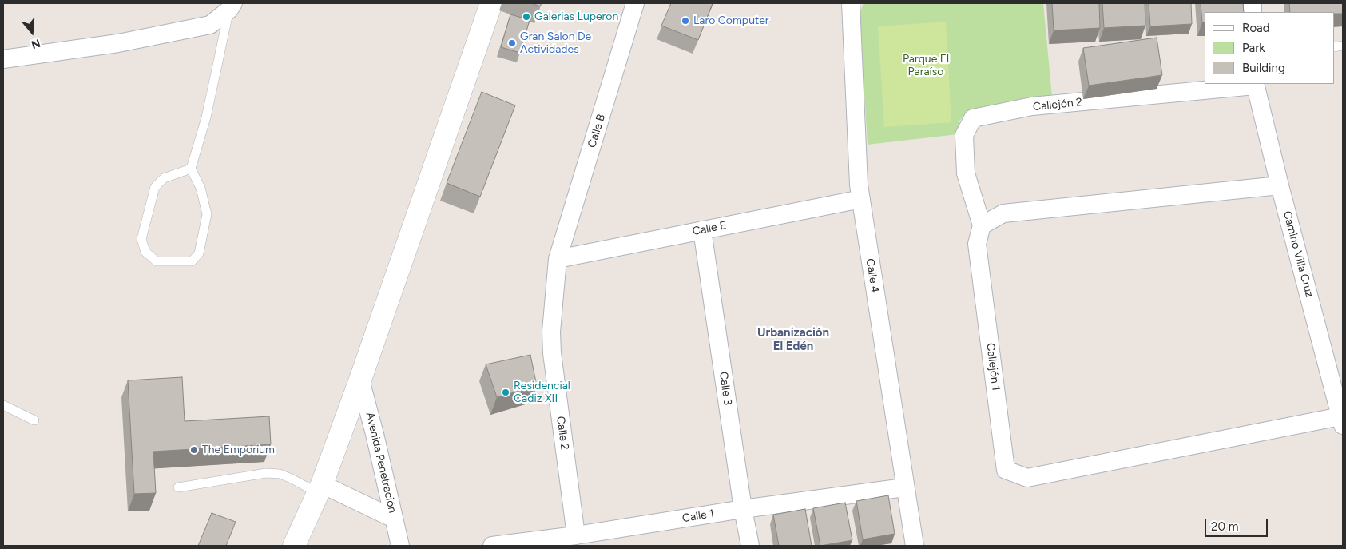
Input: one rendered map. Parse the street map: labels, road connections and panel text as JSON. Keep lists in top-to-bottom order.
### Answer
{
  "streets": {
    "street": [
      "Callejón 2",
      "Calle B",
      "Calle E",
      "Camino Villa Cruz",
      "Calle 4",
      "Callejón 1",
      "Calle 3",
      "Calle 2",
      "Avenida Penetración",
      "Calle 1"
    ]
  },
  "crossings": [
    ["Callejón 2", "Camino Villa Cruz"],
    ["Callejón 2", "Callejón 1"],
    ["Calle B", "Calle E"],
    ["Calle B", "Calle 2"],
    ["Calle E", "Calle 4"],
    ["Calle E", "Calle 3"],
    ["Calle E", "Calle 2"],
    ["Camino Villa Cruz", "Callejón 1"],
    ["Calle 4", "Calle 1"],
    ["Calle 3", "Calle 1"],
    ["Calle 2", "Calle 1"]
  ],
  "districts": ["Urbanización El Edén"],
  "parks": ["Parque El Paraíso"],
  "places": [
    "Galerias Luperon",
    "Laro Computer",
    "Gran Salon De Actividades",
    "Residencial Cadiz XII",
    "The Emporium"
  ],
  "legend": ["Road", "Park", "Building"],
  "scale_bar": "20 m",
  "north": "bottom"
}
